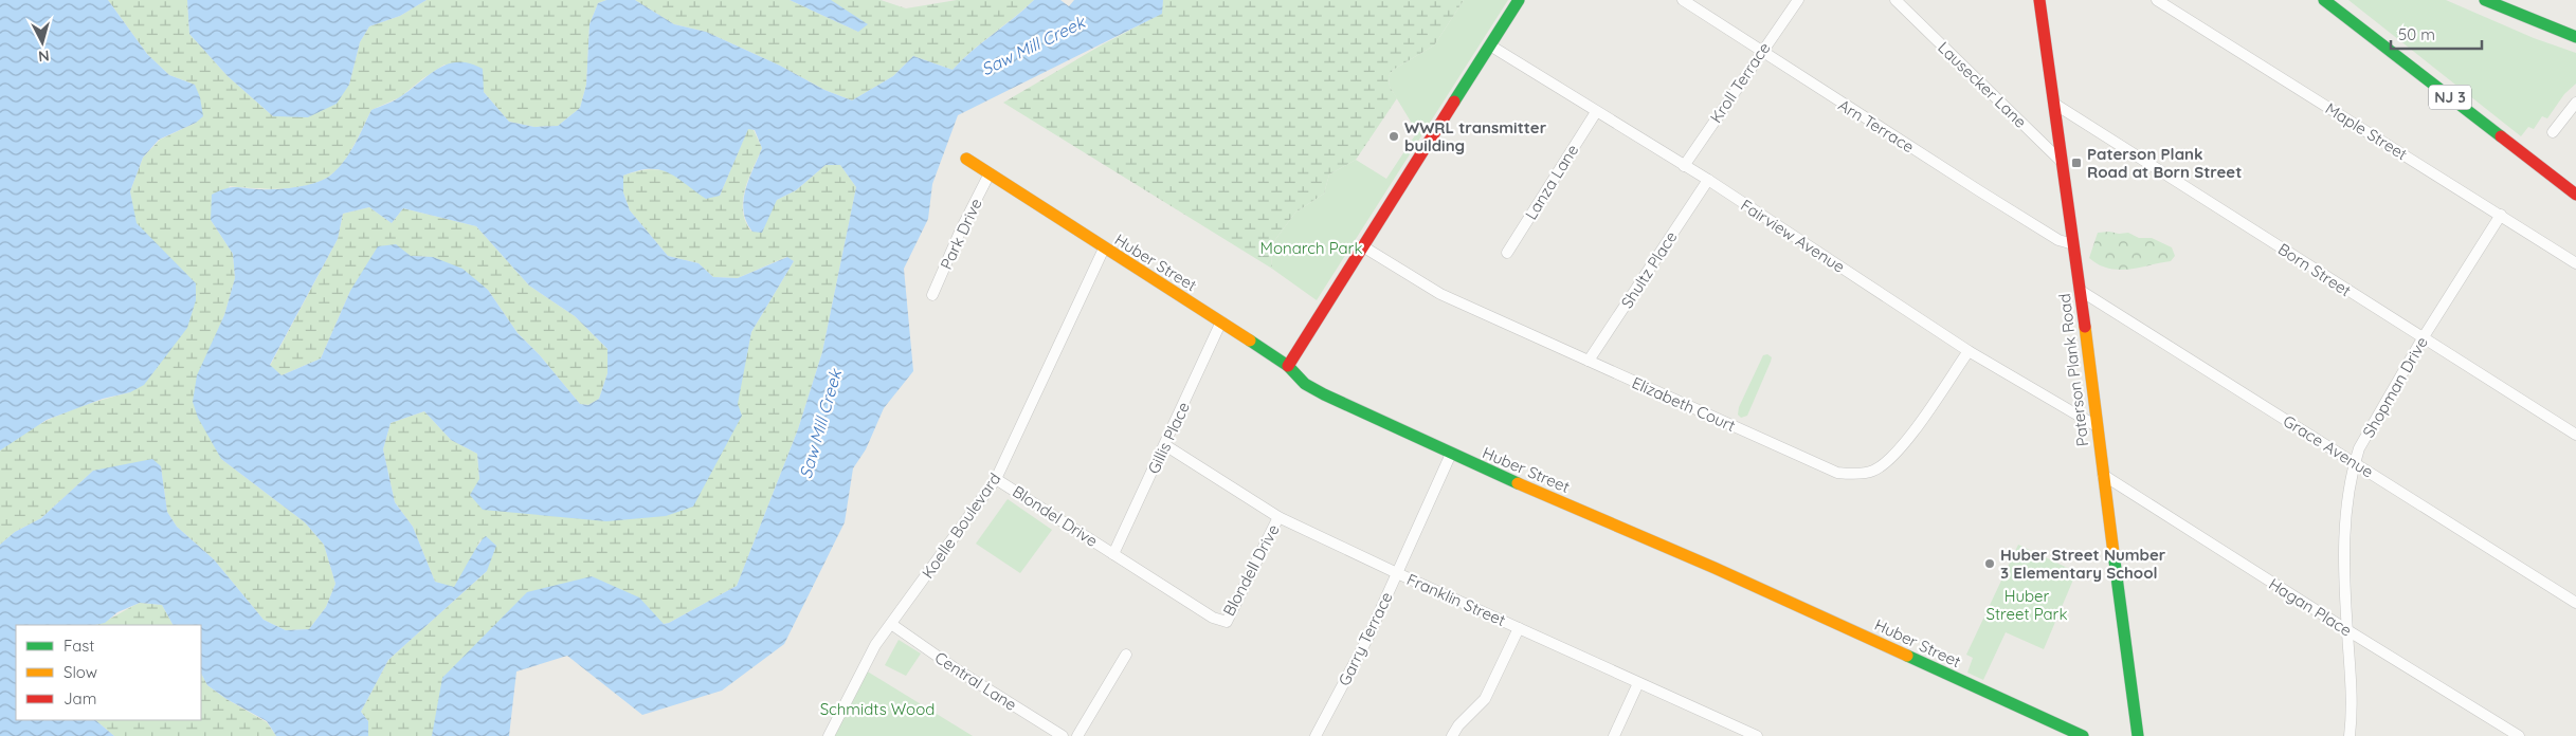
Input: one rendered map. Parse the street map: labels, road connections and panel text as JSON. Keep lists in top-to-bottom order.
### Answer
{
  "streets": {
    "main road": ["NJ 3", "Huber Street", "Paterson Plank Road"],
    "street": [
      "Kroll Terrace",
      "Lausecker Lane",
      "Arn Terrace",
      "Maple Street",
      "Lanza Lane",
      "Park Drive",
      "Fairview Avenue",
      "Shultz Place",
      "Born Street",
      "Shopman Drive",
      "Elizabeth Court",
      "Gillis Place",
      "Grace Avenue",
      "Blondel Drive",
      "Koelle Boulevard",
      "Blondell Drive",
      "Franklin Street",
      "Hagan Place",
      "Garry Terrace",
      "Central Lane"
    ]
  },
  "crossings": [
    ["Kroll Terrace", "Arn Terrace"],
    ["Kroll Terrace", "Fairview Avenue"],
    ["Lausecker Lane", "Paterson Plank Road"],
    ["Arn Terrace", "Paterson Plank Road"],
    ["Maple Street", "Shopman Drive"],
    ["Lanza Lane", "Fairview Avenue"],
    ["Park Drive", "Huber Street"],
    ["Fairview Avenue", "Shultz Place"],
    ["Fairview Avenue", "Paterson Plank Road"],
    ["Fairview Avenue", "Elizabeth Court"],
    ["Huber Street", "Gillis Place"],
    ["Huber Street", "Koelle Boulevard"],
    ["Huber Street", "Garry Terrace"],
    ["Shultz Place", "Elizabeth Court"],
    ["Born Street", "Paterson Plank Road"],
    ["Born Street", "Shopman Drive"],
    ["Paterson Plank Road", "Grace Avenue"],
    ["Paterson Plank Road", "Hagan Place"],
    ["Shopman Drive", "Grace Avenue"],
    ["Shopman Drive", "Hagan Place"],
    ["Gillis Place", "Blondel Drive"],
    ["Gillis Place", "Blondell Drive"],
    ["Gillis Place", "Franklin Street"],
    ["Blondel Drive", "Koelle Boulevard"],
    ["Blondel Drive", "Blondell Drive"],
    ["Koelle Boulevard", "Central Lane"],
    ["Blondell Drive", "Franklin Street"],
    ["Franklin Street", "Garry Terrace"]
  ],
  "water": ["Saw Mill Creek"],
  "parks": ["Monarch Park", "Huber Street Park", "Schmidts Wood"],
  "places": {
    "other": ["WWRL transmitter building", "Huber Street Number 3 Elementary School"],
    "transit": ["Paterson Plank Road at Born Street"]
  },
  "legend": ["Fast", "Slow", "Jam"],
  "scale_bar": "50 m",
  "north": "bottom"
}
